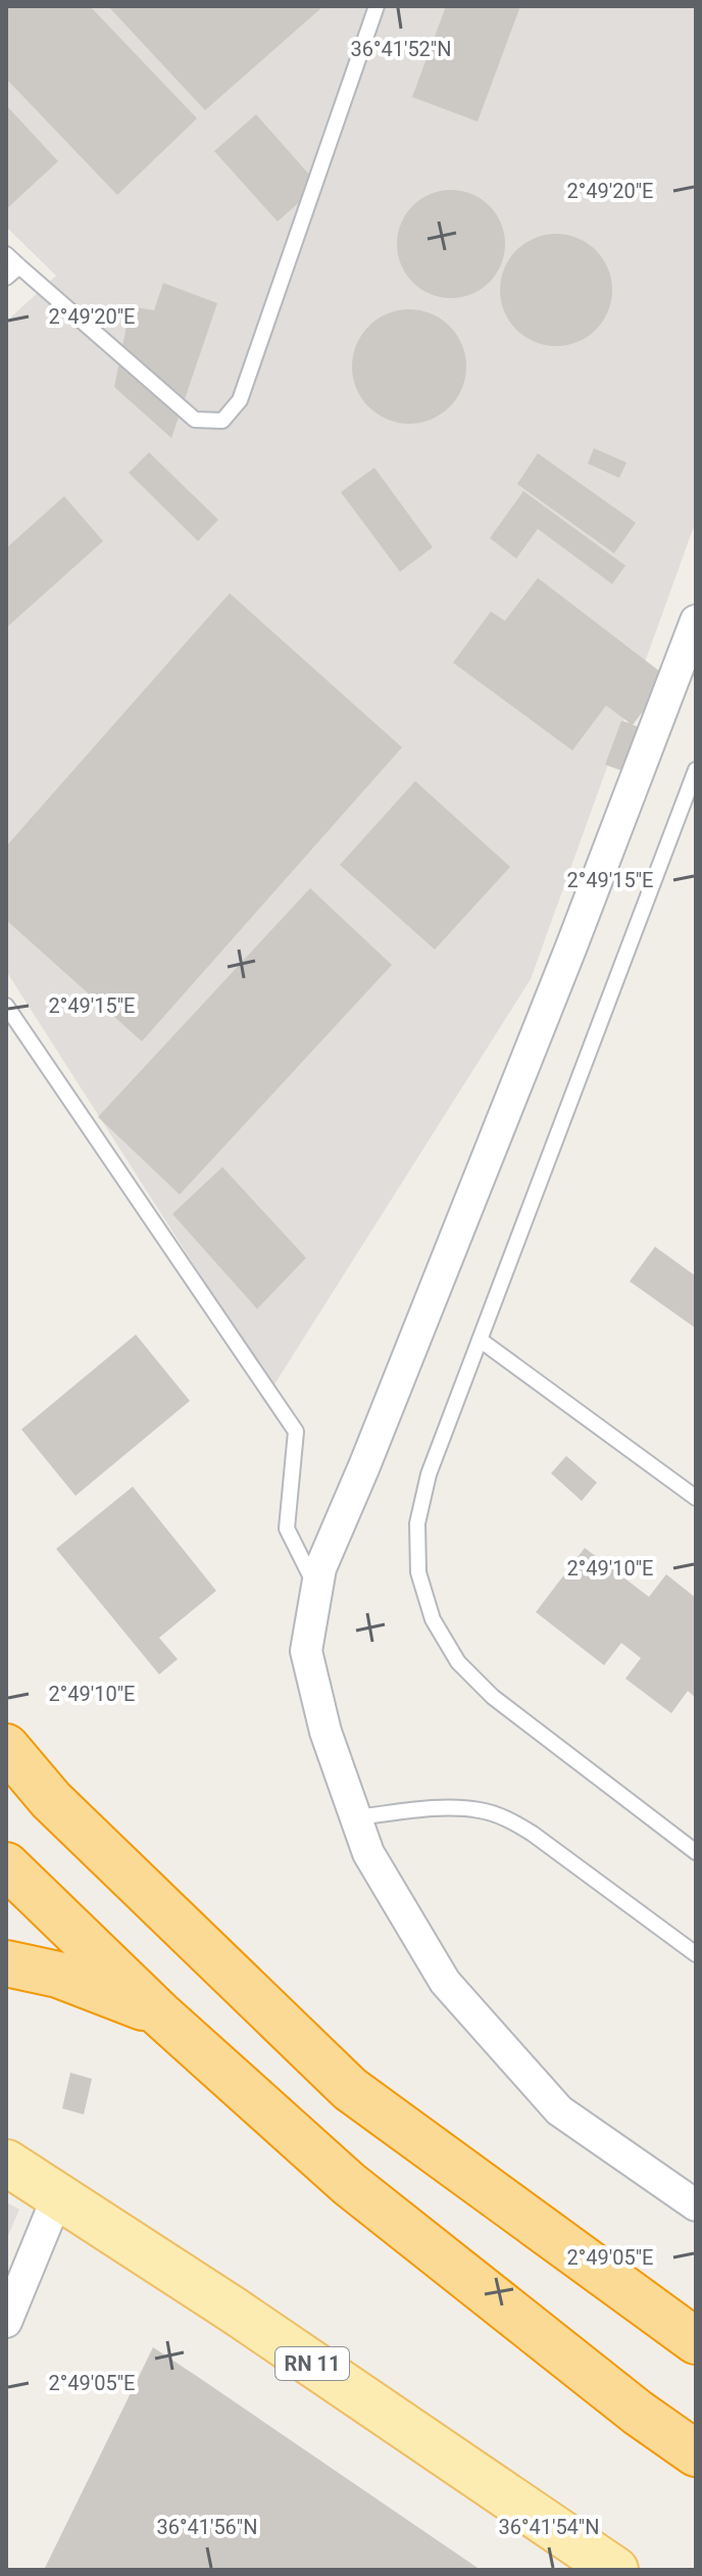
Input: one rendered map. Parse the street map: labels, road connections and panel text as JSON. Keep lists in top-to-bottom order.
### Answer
{
  "streets": {
    "main road": ["RN 11"]
  },
  "coordinates": [
    "36°41'52\"N",
    "2°49'20\"E",
    "2°49'15\"E",
    "2°49'10\"E",
    "2°49'05\"E",
    "36°41'56\"N",
    "36°41'54\"N"
  ]
}
